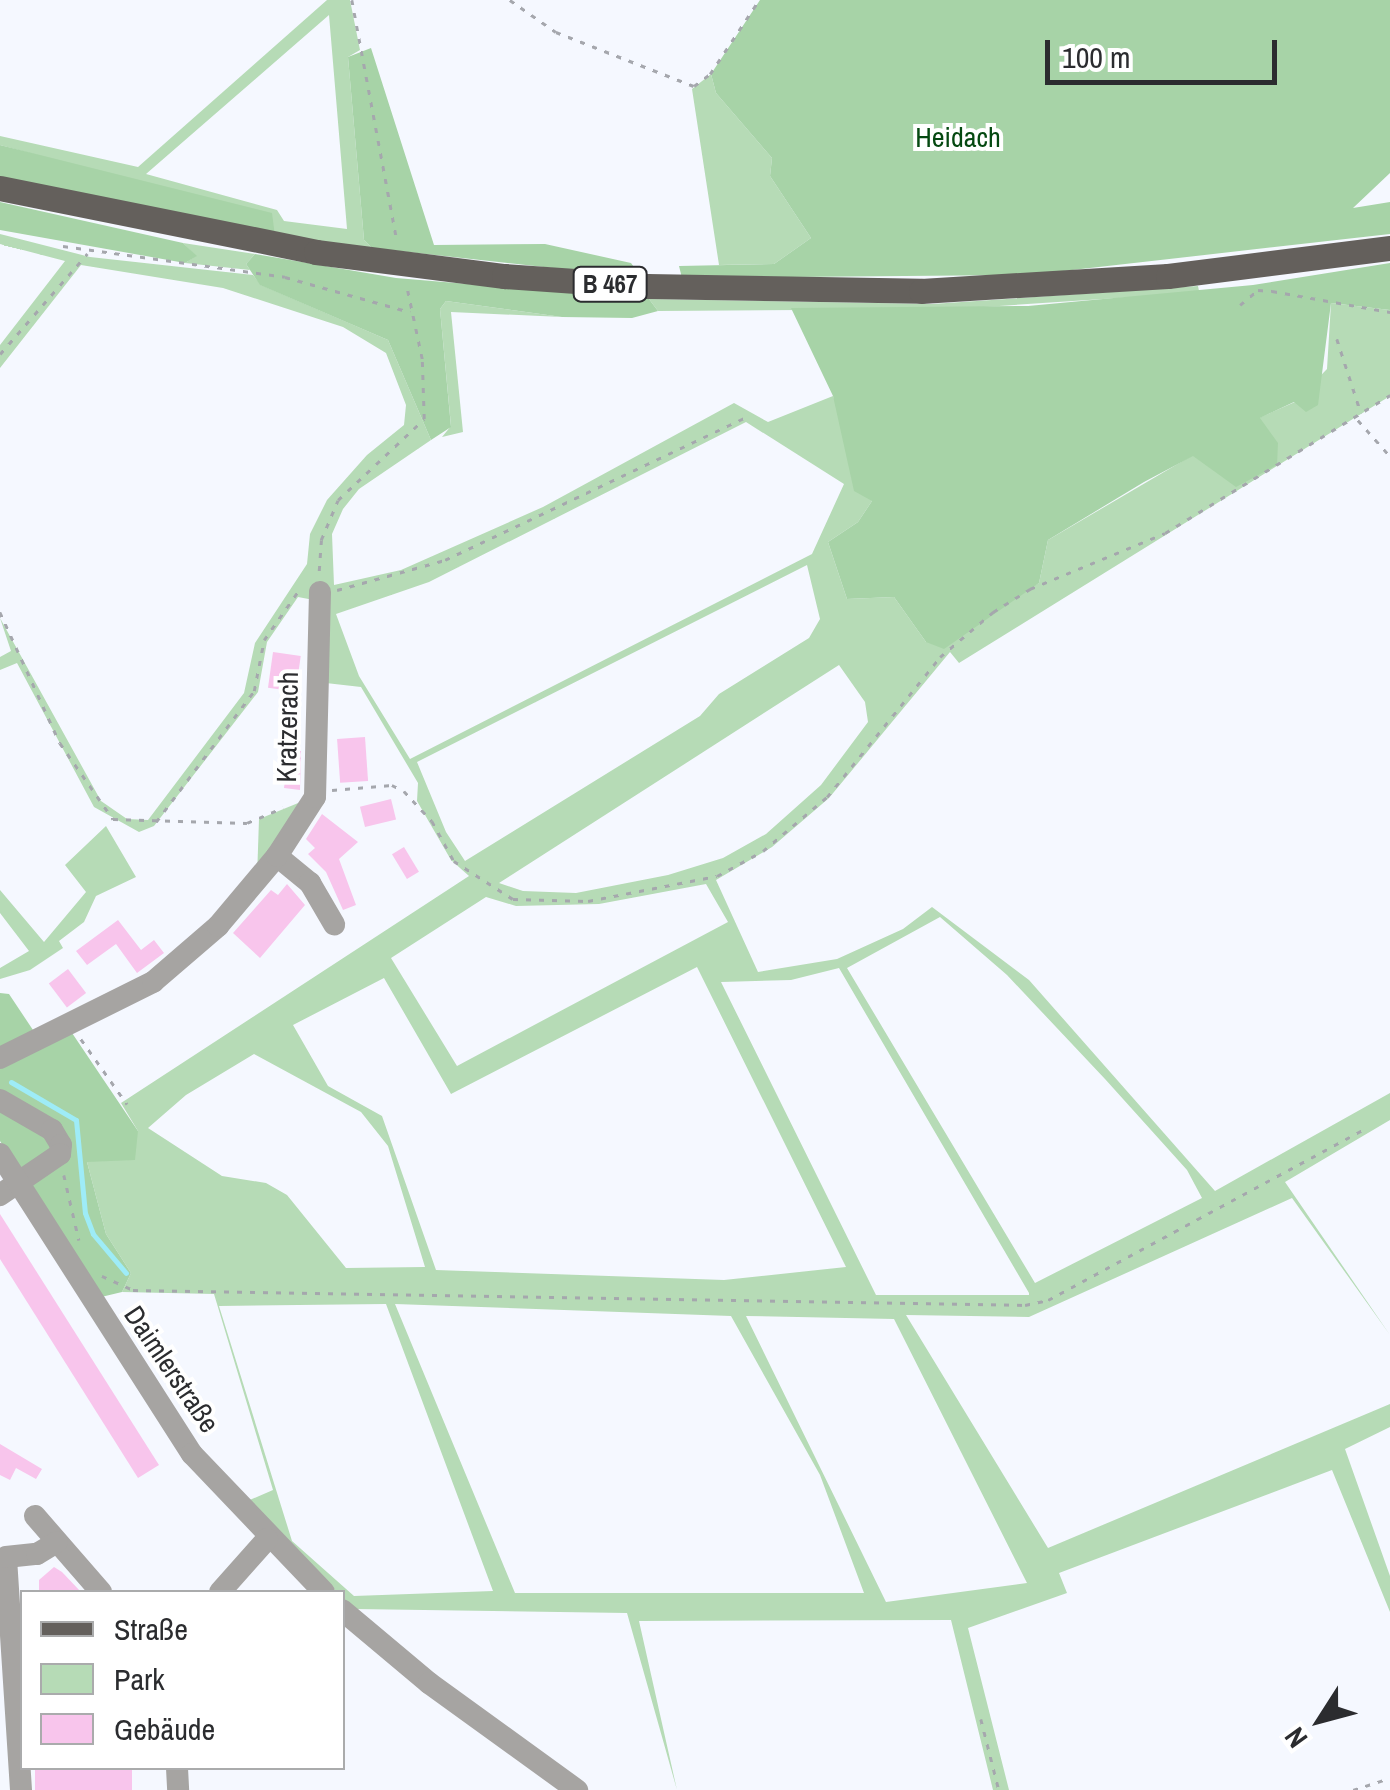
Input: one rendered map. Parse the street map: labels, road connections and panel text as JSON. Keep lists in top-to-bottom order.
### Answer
{
  "streets": {
    "main road": ["B 467"],
    "street": ["Kratzerach", "Daimlerstraße"]
  },
  "parks": ["Heidach"],
  "legend": ["Straße", "Park", "Gebäude"],
  "scale_bar": "100 m",
  "north": "bottom left"
}
